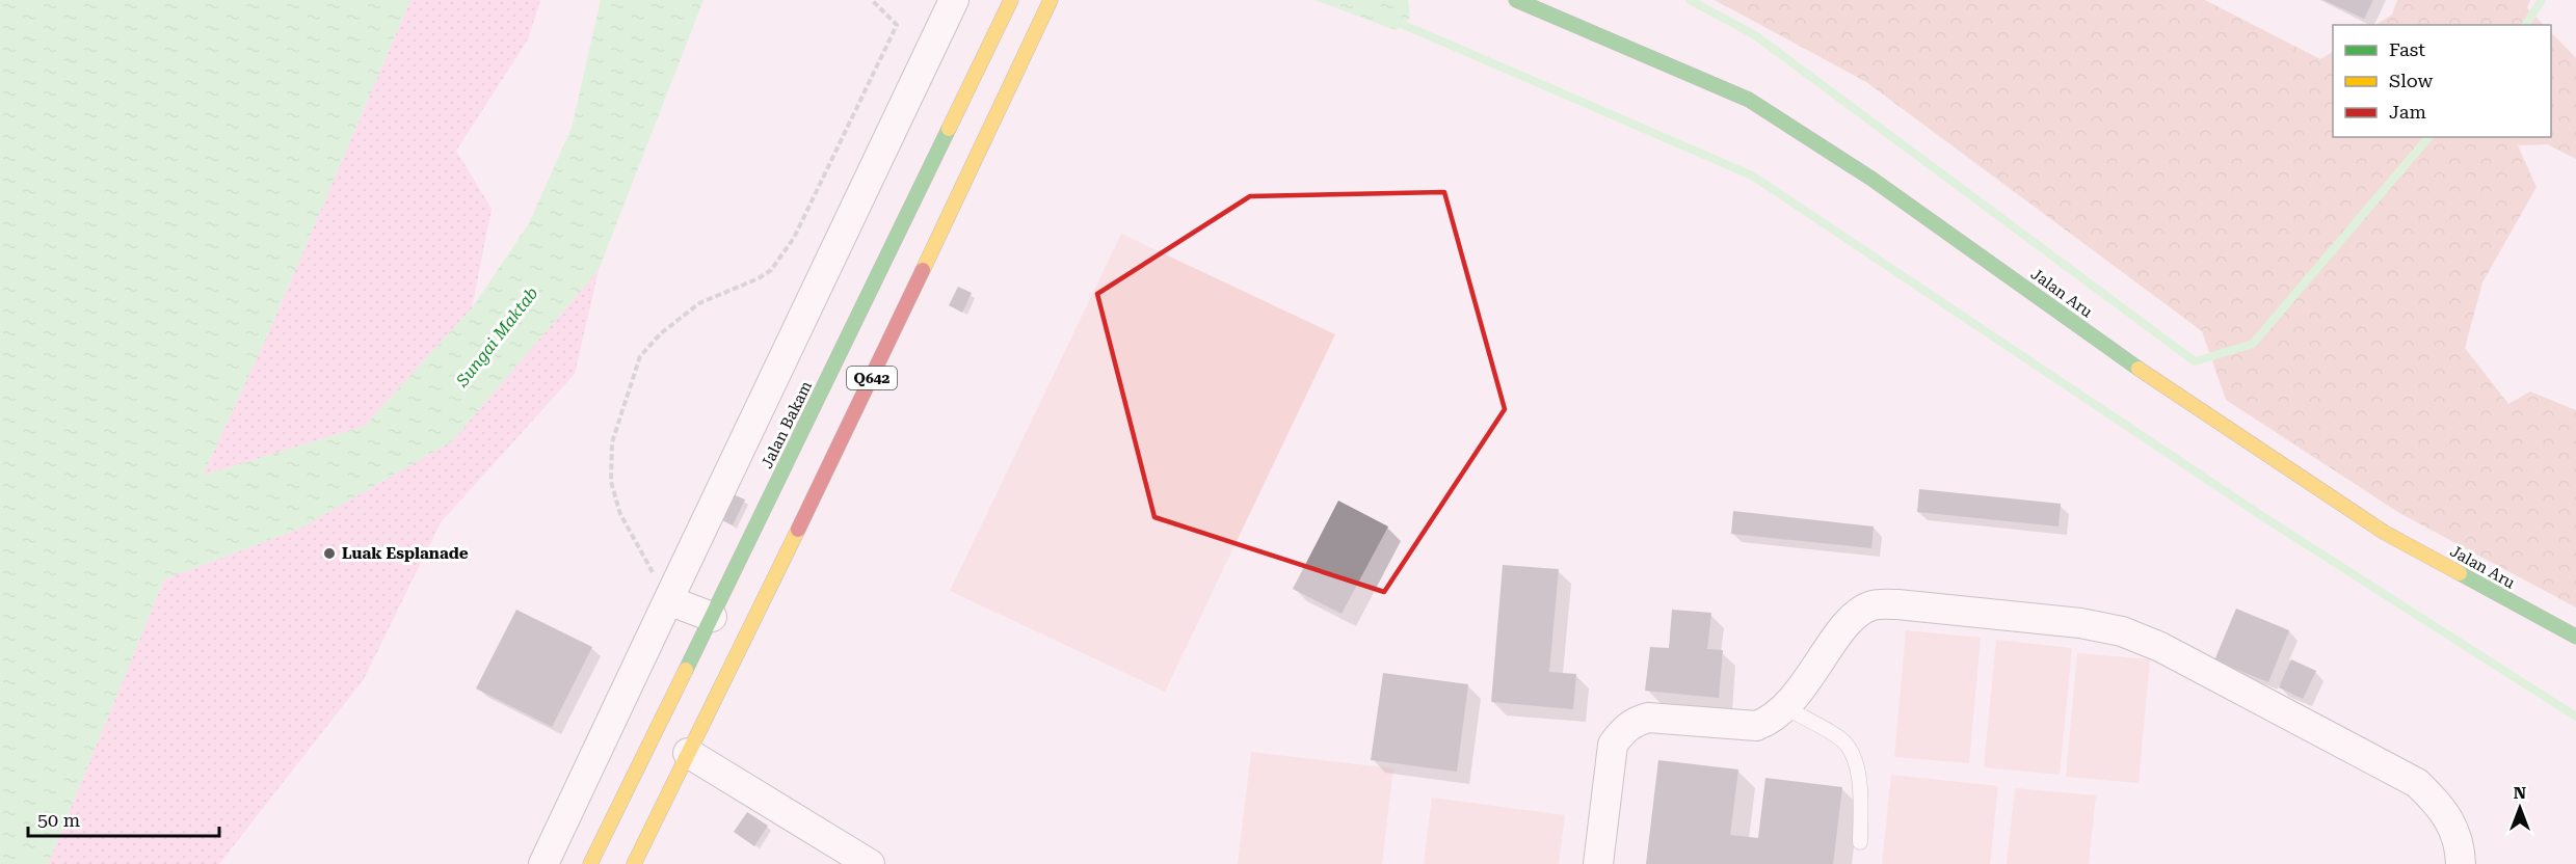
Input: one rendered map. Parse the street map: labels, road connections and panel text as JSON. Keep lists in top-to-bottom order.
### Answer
{
  "streets": {
    "main road": ["Jalan Aru", "Q642", "Jalan Bakam"]
  },
  "water": ["Sungai Maktab"],
  "places": ["Luak Esplanade"],
  "legend": ["Fast", "Slow", "Jam"],
  "scale_bar": "50 m",
  "north": "top"
}
